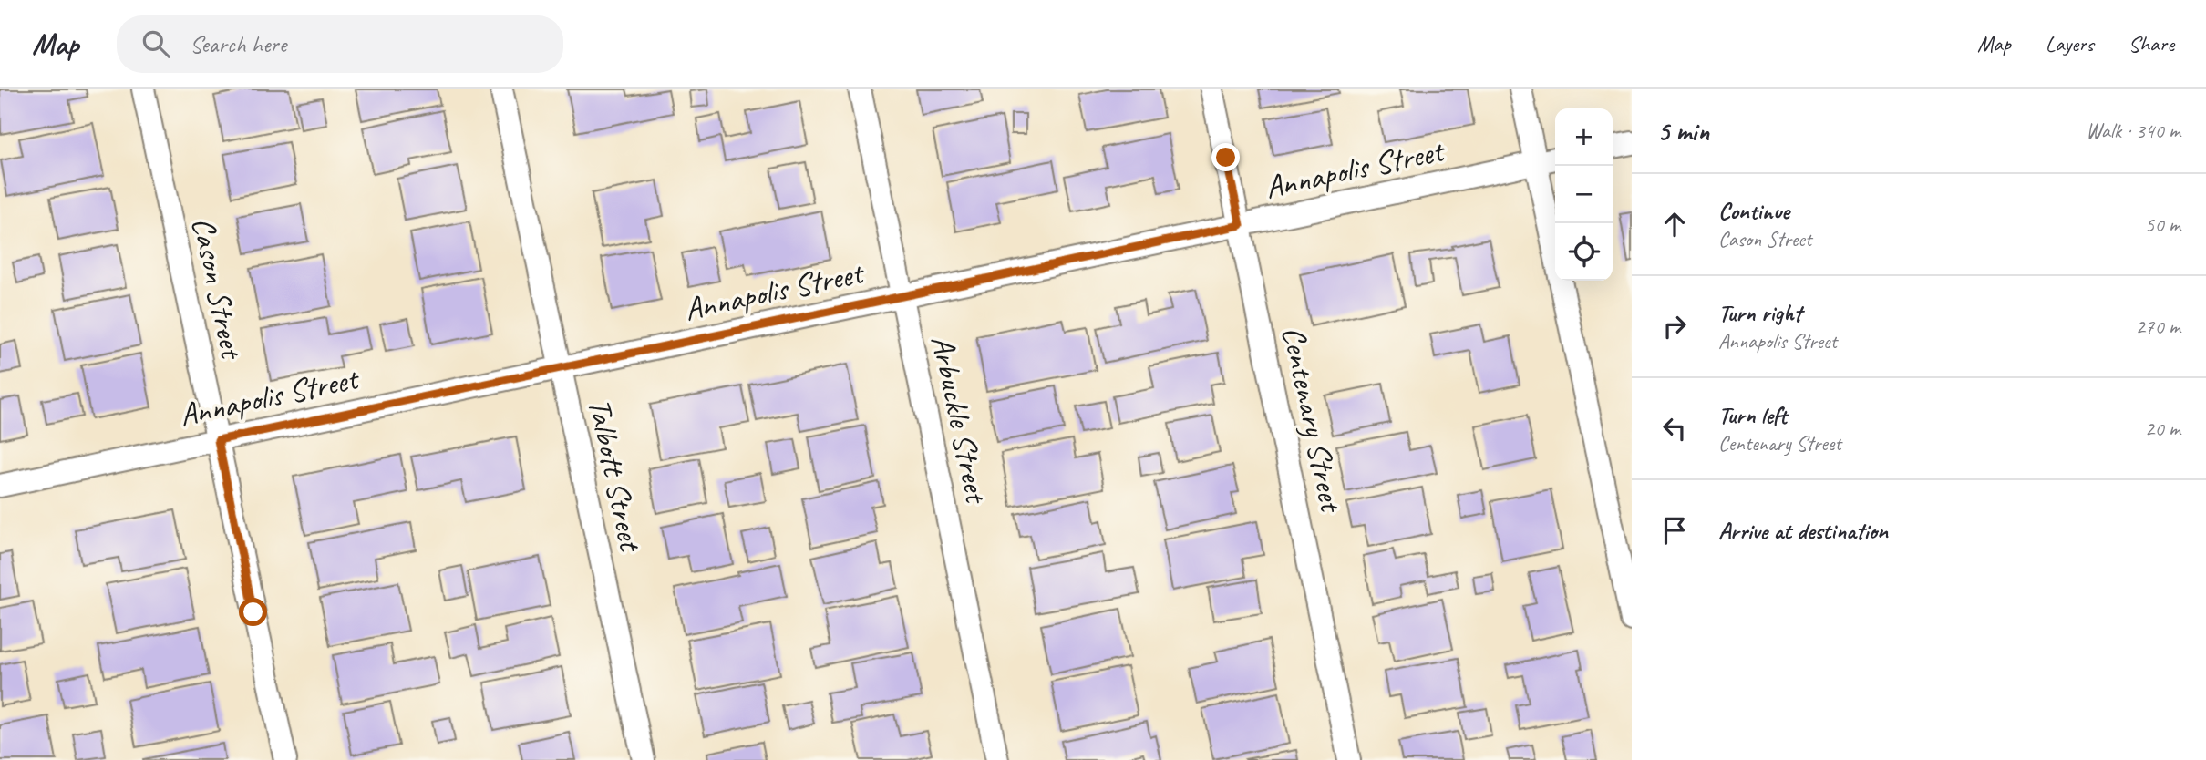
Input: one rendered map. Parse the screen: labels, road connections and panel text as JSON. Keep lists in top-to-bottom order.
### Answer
{
  "streets": {
    "street": [
      "Annapolis Street",
      "Cason Street",
      "Arbuckle Street",
      "Centenary Street",
      "Talbott Street"
    ]
  },
  "crossings": [
    ["Annapolis Street", "Cason Street"],
    ["Annapolis Street", "Arbuckle Street"],
    ["Annapolis Street", "Centenary Street"],
    ["Annapolis Street", "Talbott Street"]
  ],
  "page": {
    "header": "Map",
    "search": "Search here",
    "nav": ["Map", "Layers", "Share"],
    "heading": ["5 min", "Walk · 340 m"],
    "map_buttons": ["+", "−"],
    "list": [
      ["Continue", "Cason Street", "50 m"],
      ["Turn right", "Annapolis Street", "270 m"],
      ["Turn left", "Centenary Street", "20 m"],
      "Arrive at destination"
    ]
  }
}
